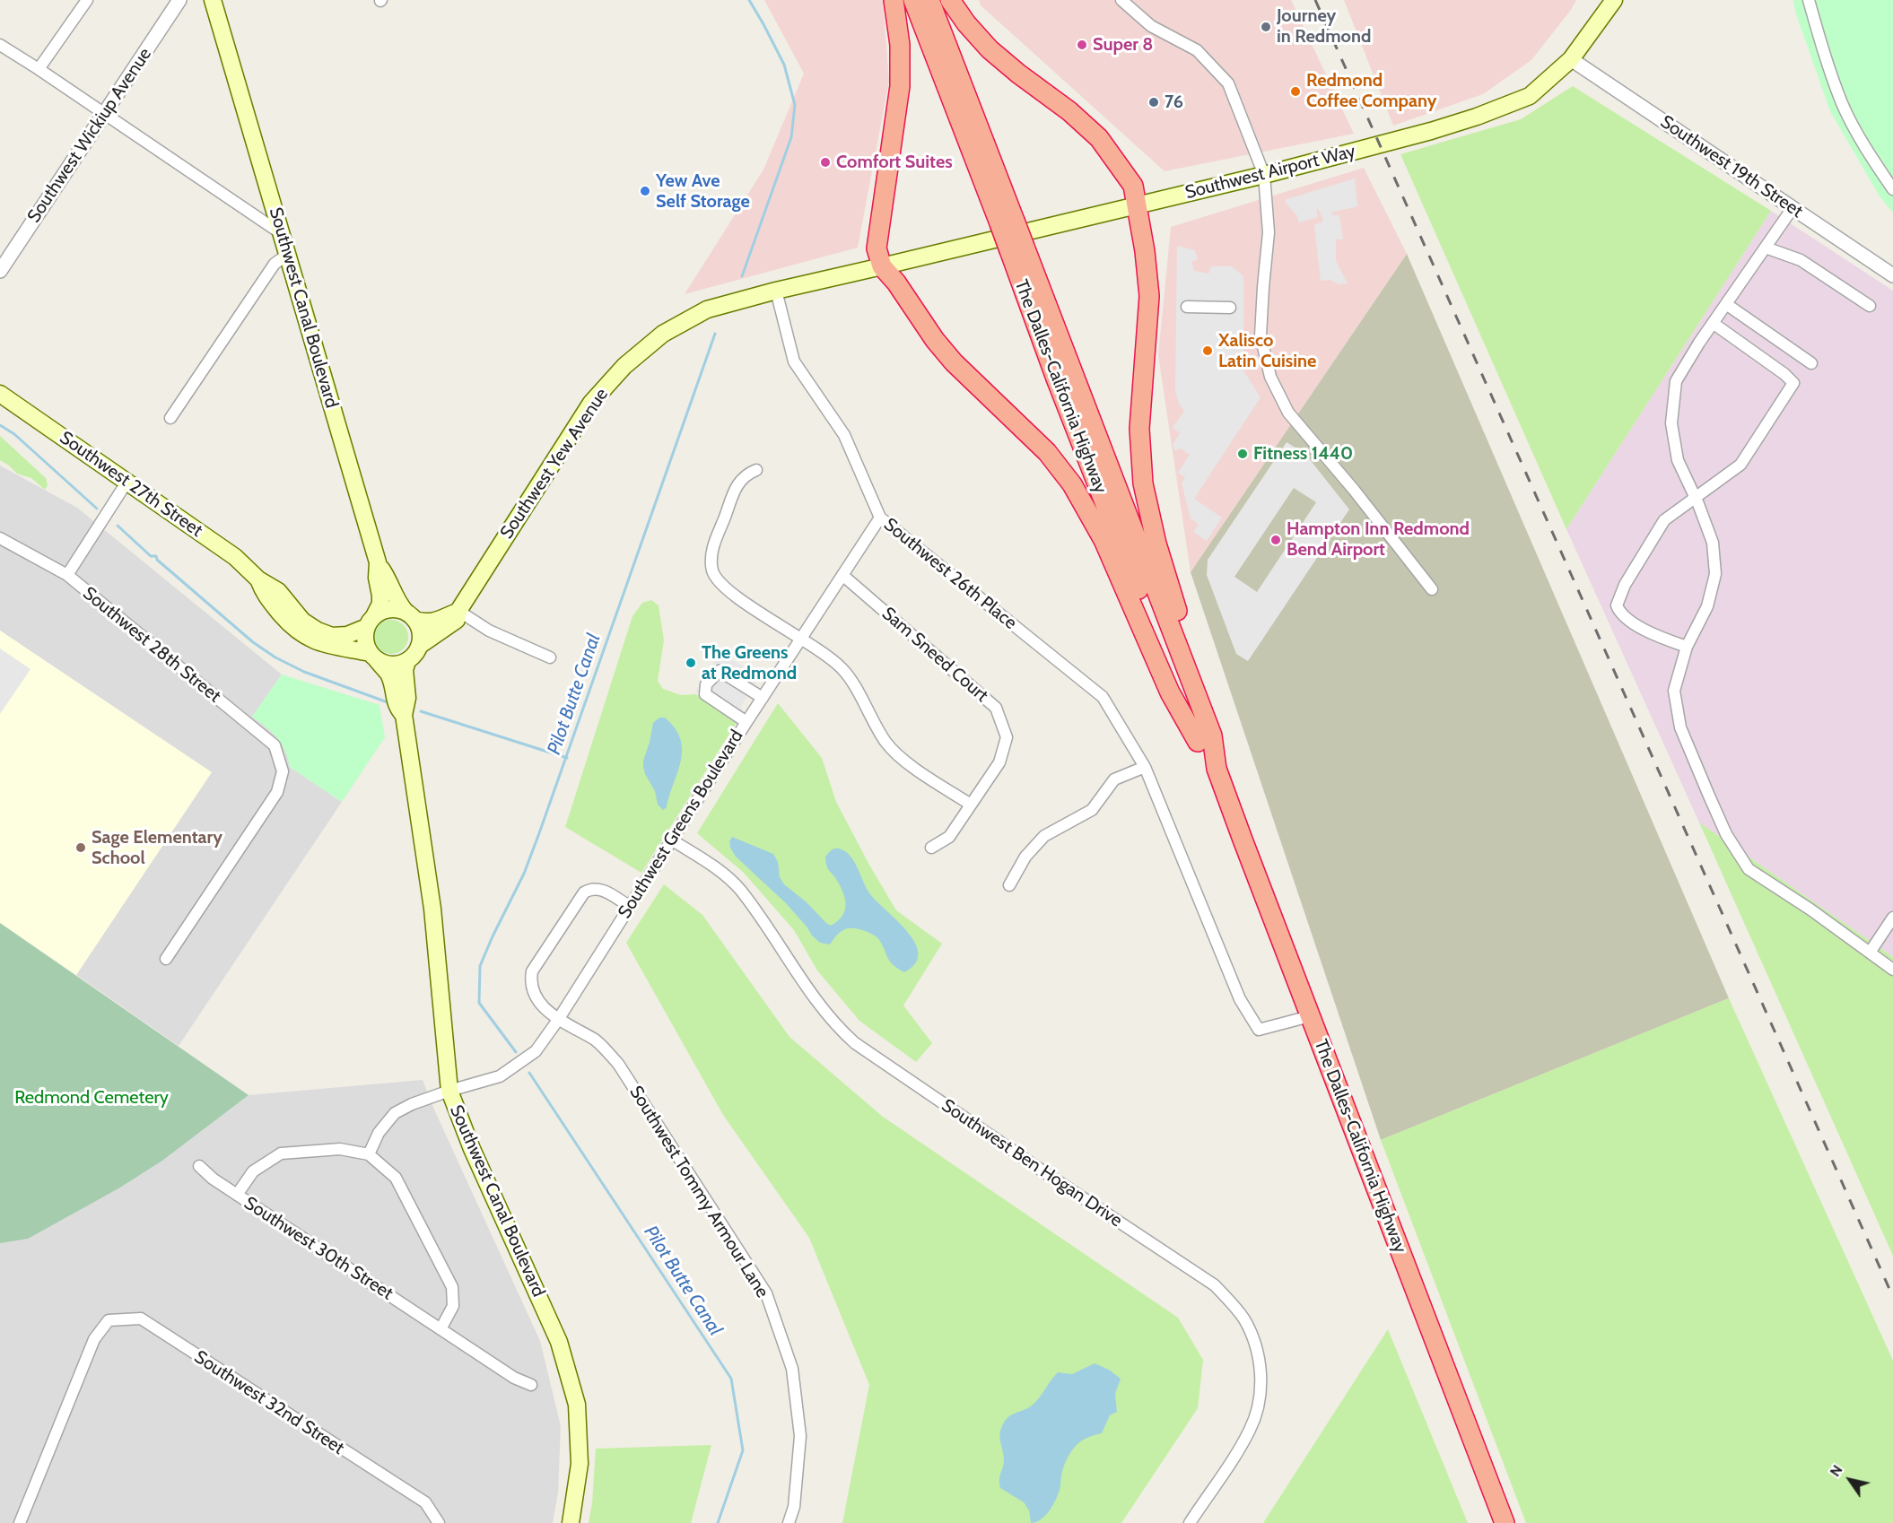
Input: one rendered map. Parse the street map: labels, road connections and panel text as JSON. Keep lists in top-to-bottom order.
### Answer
{
  "streets": {
    "highway": ["The Dalles-California Highway"],
    "main road": [
      "Southwest Airport Way",
      "Southwest Canal Boulevard",
      "Southwest Yew Avenue",
      "Southwest 27th Street"
    ],
    "street": [
      "Southwest Wickiup Avenue",
      "Southwest 19th Street",
      "Southwest 26th Place",
      "Southwest 28th Street",
      "Sam Sneed Court",
      "Southwest Greens Boulevard",
      "Southwest Ben Hogan Drive",
      "Southwest Tommy Armour Lane",
      "Southwest 30th Street",
      "Southwest 32nd Street"
    ]
  },
  "crossings": [
    ["Southwest 19th Street", "Southwest Airport Way"],
    ["Southwest Airport Way", "Southwest Yew Avenue"],
    ["Southwest Canal Boulevard", "Southwest Yew Avenue"],
    ["Southwest Canal Boulevard", "Southwest 27th Street"],
    ["Southwest Canal Boulevard", "Southwest Greens Boulevard"],
    ["The Dalles-California Highway", "Southwest 26th Place"],
    ["Southwest Yew Avenue", "Southwest 27th Street"],
    ["Southwest Yew Avenue", "Southwest 26th Place"],
    ["Southwest 26th Place", "Southwest Greens Boulevard"],
    ["Sam Sneed Court", "Southwest Greens Boulevard"],
    ["Southwest Greens Boulevard", "Southwest Ben Hogan Drive"],
    ["Southwest Greens Boulevard", "Southwest Tommy Armour Lane"]
  ],
  "water": ["Pilot Butte Canal"],
  "parks": ["Redmond Cemetery"],
  "places": [
    "Journey in Redmond",
    "Super 8",
    "Redmond Coffee Company",
    "76",
    "Comfort Suites",
    "Yew Ave Self Storage",
    "Xalisco Latin Cuisine",
    "Fitness 1440",
    "Hampton Inn Redmond Bend Airport",
    "The Greens at Redmond",
    "Sage Elementary School"
  ],
  "north": "top left"
}
